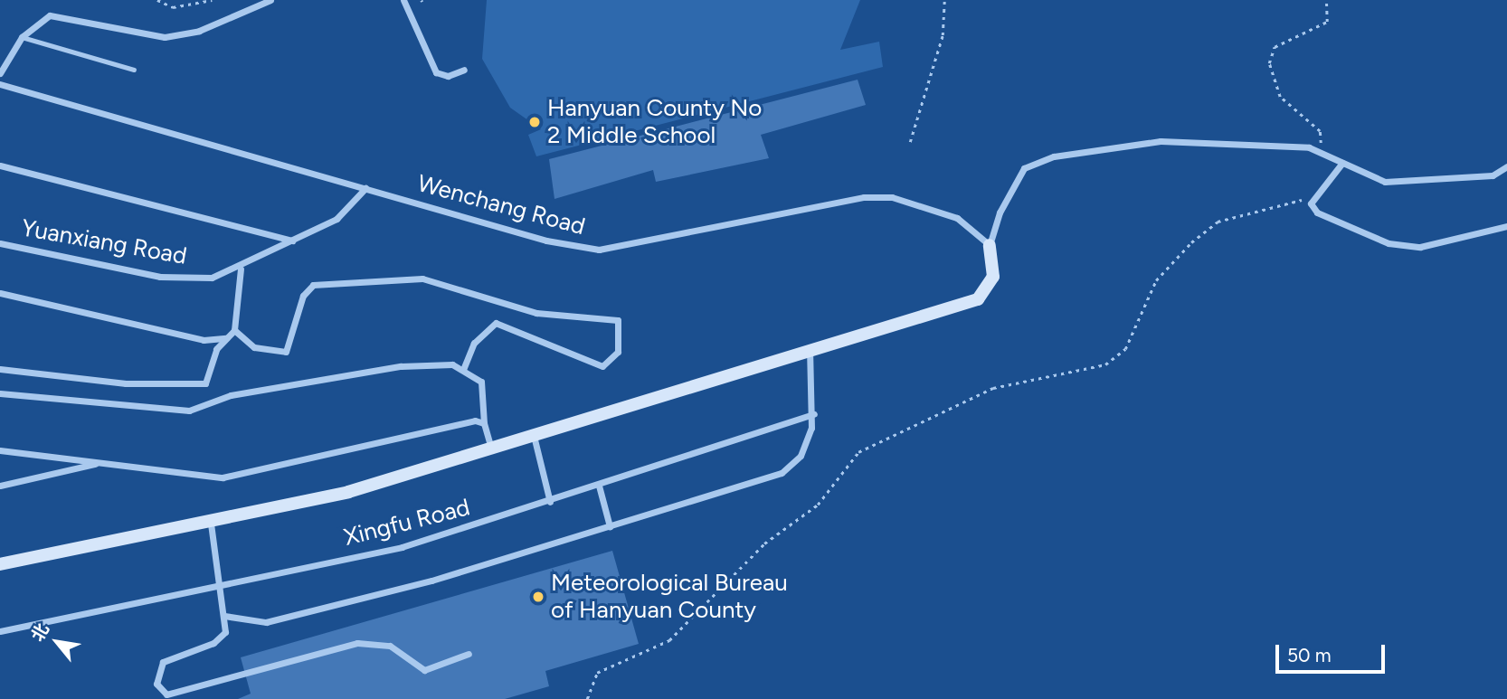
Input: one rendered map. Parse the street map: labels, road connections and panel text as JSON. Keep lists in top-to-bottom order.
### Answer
{
  "streets": {
    "street": ["Wenchang Road", "Yuanxiang Road", "Xingfu Road"]
  },
  "crossings": [
    ["Wenchang Road", "Yuanxiang Road"]
  ],
  "places": ["Hanyuan County No 2 Middle School", "Meteorological Bureau of Hanyuan County"],
  "scale_bar": "50 m",
  "north": "top left"
}
